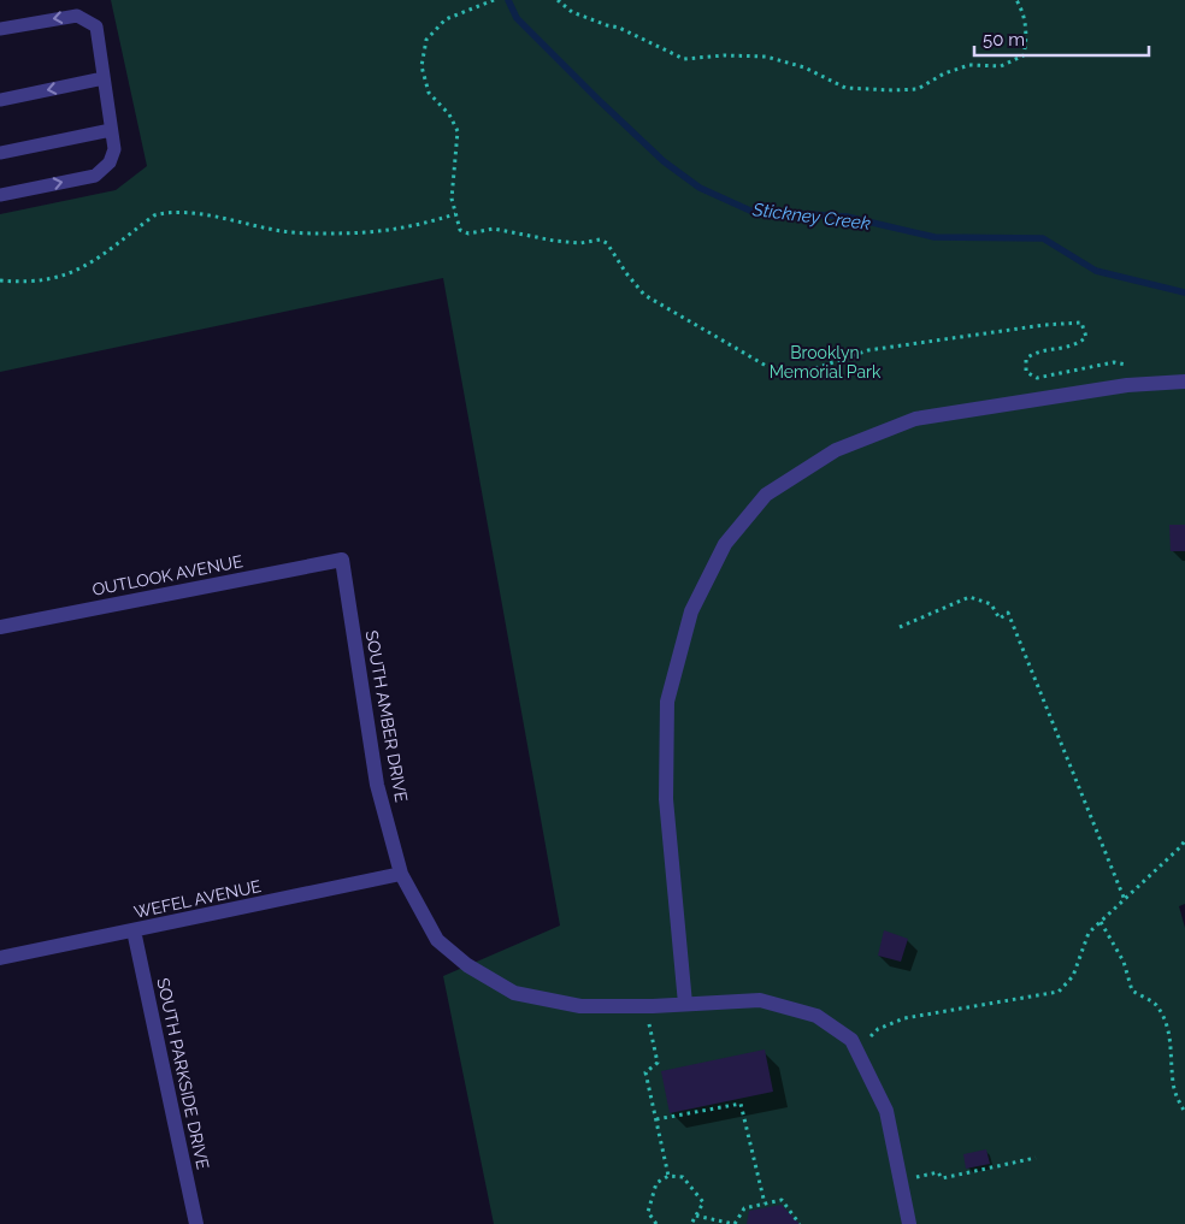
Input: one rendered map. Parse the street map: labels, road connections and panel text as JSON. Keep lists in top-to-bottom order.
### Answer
{
  "streets": {
    "street": [
      "OUTLOOK AVENUE",
      "SOUTH AMBER DRIVE",
      "WEFEL AVENUE",
      "SOUTH PARKSIDE DRIVE"
    ]
  },
  "crossings": [
    ["OUTLOOK AVENUE", "SOUTH AMBER DRIVE"],
    ["SOUTH AMBER DRIVE", "WEFEL AVENUE"],
    ["WEFEL AVENUE", "SOUTH PARKSIDE DRIVE"]
  ],
  "water": ["Stickney Creek"],
  "parks": ["Brooklyn Memorial Park"],
  "scale_bar": "50 m"
}
